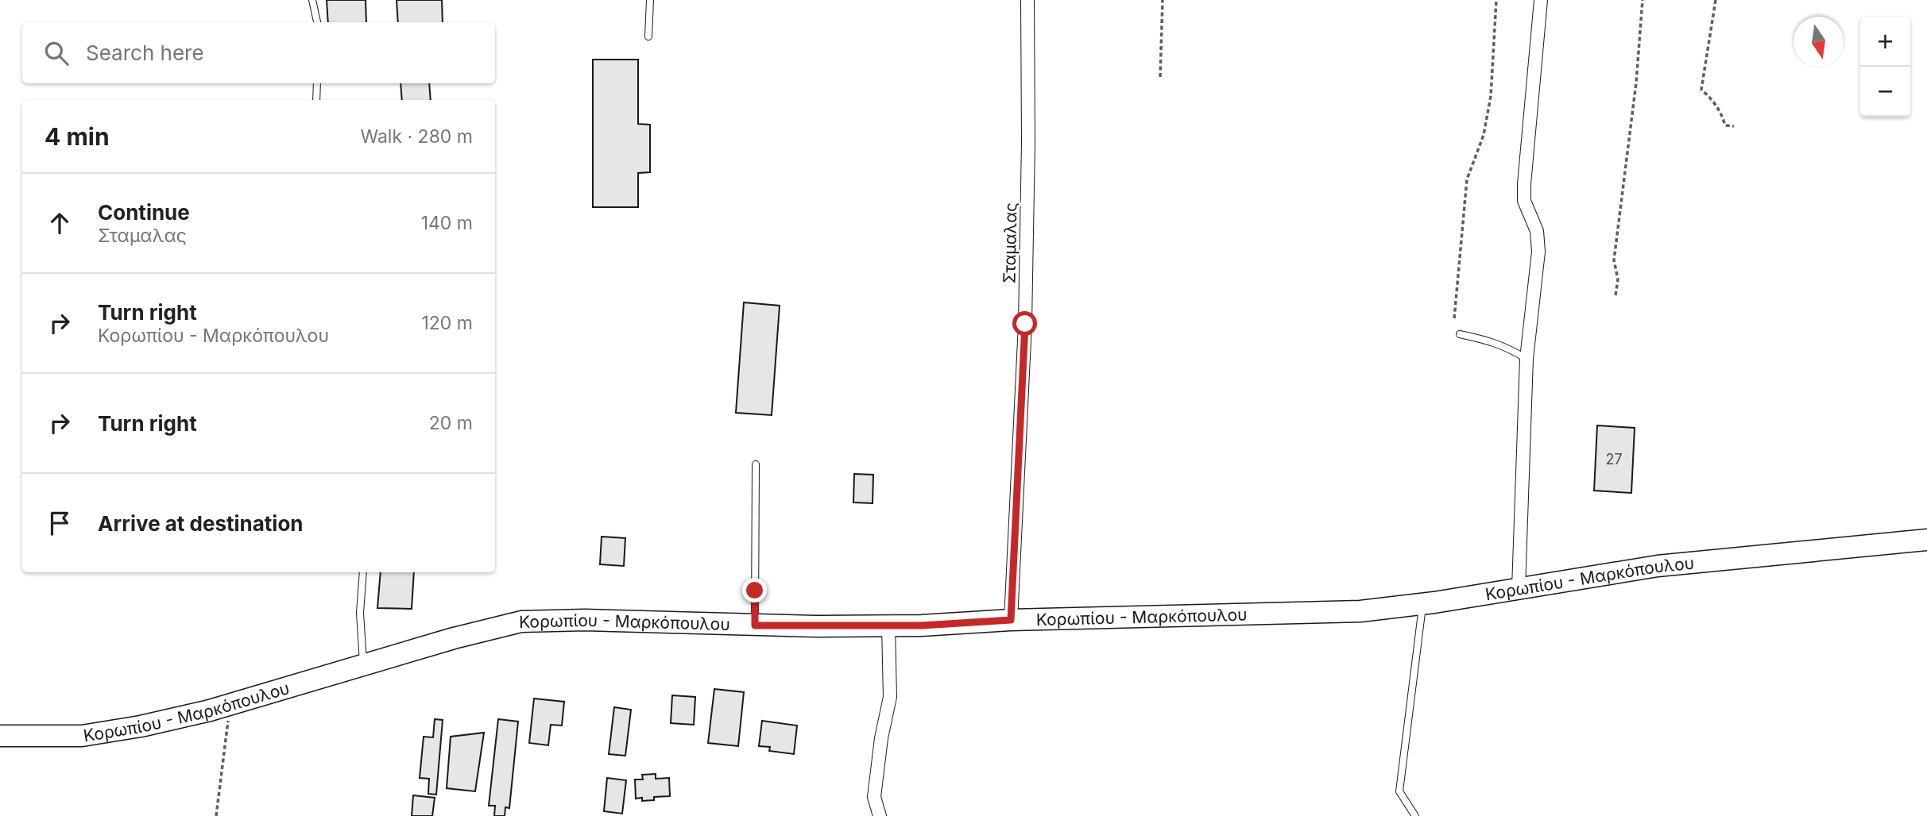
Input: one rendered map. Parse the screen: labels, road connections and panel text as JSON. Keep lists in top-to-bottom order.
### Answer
{
  "streets": {
    "main road": ["Κορωπίου - Μαρκόπουλου"],
    "street": ["Σταμαλας"]
  },
  "crossings": [
    ["Σταμαλας", "Κορωπίου - Μαρκόπουλου"]
  ],
  "house_numbers": ["27"],
  "north": "bottom",
  "page": {
    "map_buttons": ["+", "−"],
    "search": "Search here",
    "heading": ["4 min", "Walk · 280 m"],
    "list": [
      ["Continue", "Σταμαλας", "140 m"],
      ["Turn right", "Κορωπίου - Μαρκόπουλου", "120 m"],
      ["Turn right", "20 m"],
      "Arrive at destination"
    ]
  }
}
